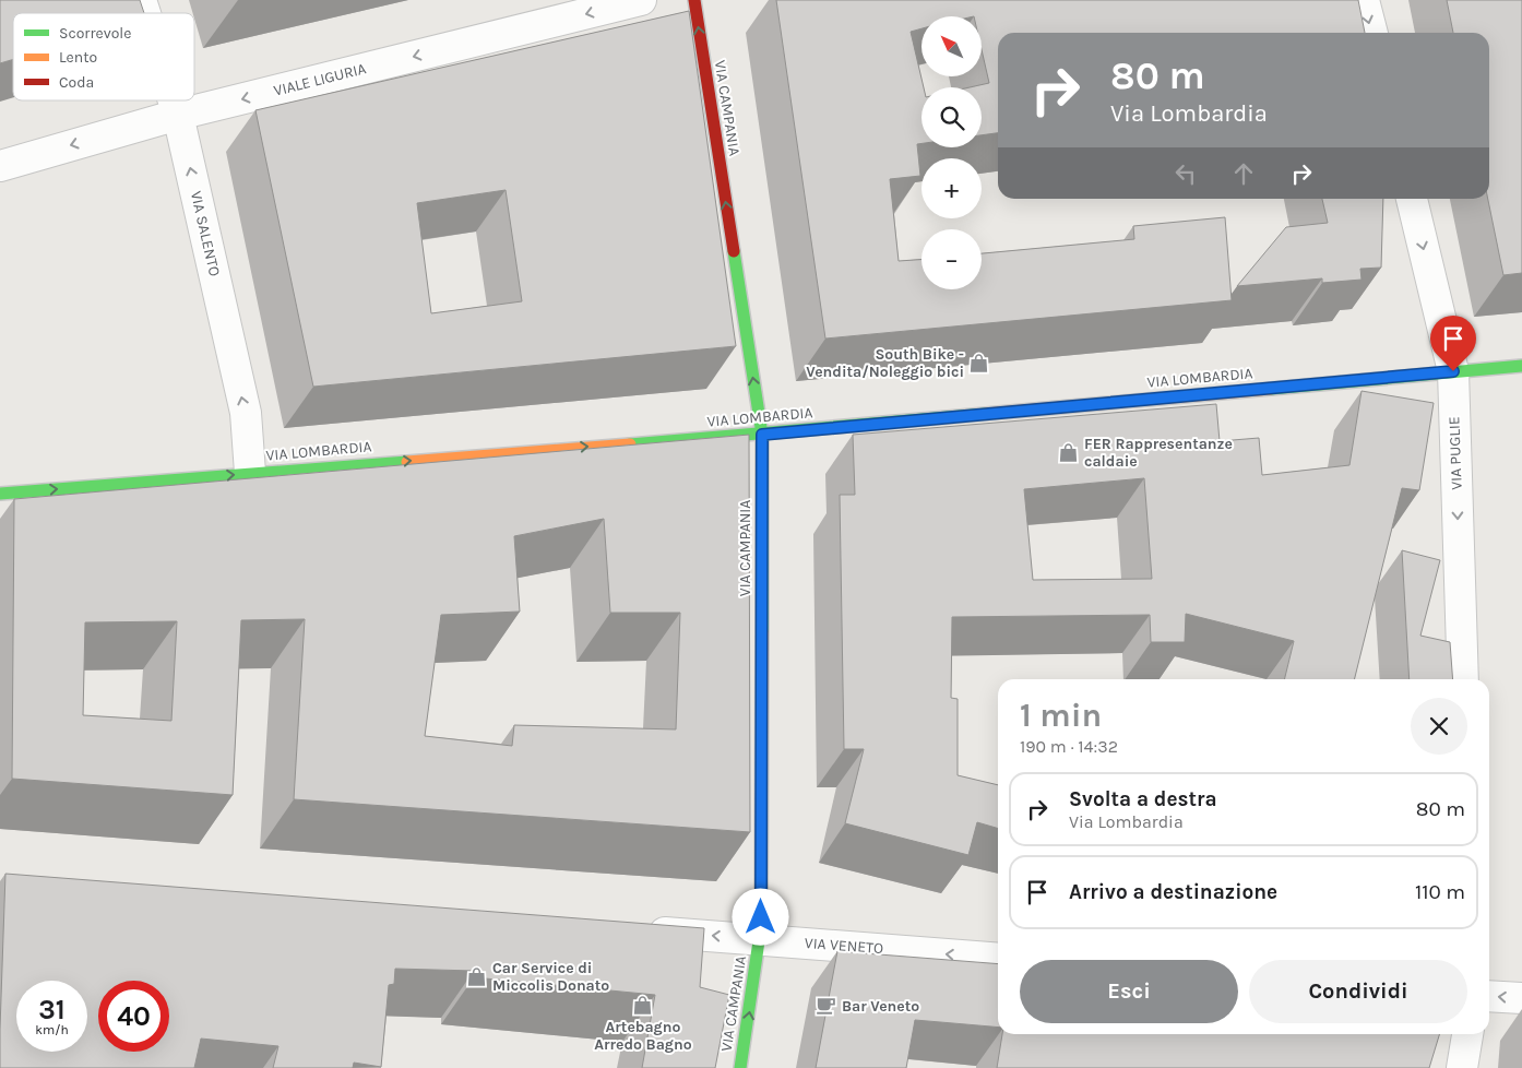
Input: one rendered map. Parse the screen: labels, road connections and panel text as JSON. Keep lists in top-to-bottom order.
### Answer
{
  "streets": {
    "street": [
      "VIALE LIGURIA",
      "VIA CAMPANIA",
      "VIA SALENTO",
      "VIA LOMBARDIA",
      "VIA PUGLIE",
      "VIA VENETO"
    ]
  },
  "crossings": [
    ["VIALE LIGURIA", "VIA SALENTO"],
    ["VIA CAMPANIA", "VIA LOMBARDIA"],
    ["VIA CAMPANIA", "VIA VENETO"],
    ["VIA SALENTO", "VIA LOMBARDIA"],
    ["VIA LOMBARDIA", "VIA PUGLIE"]
  ],
  "one_way": [
    "VIALE LIGURIA",
    "VIA CAMPANIA",
    "VIA SALENTO",
    "VIA LOMBARDIA",
    "VIA PUGLIE",
    "VIA VENETO"
  ],
  "places": {
    "shop": [
      "South Bike - Vendita/Noleggio bici",
      "FER Rappresentanze caldaie",
      "Car Service di Miccolis Donato",
      "Artebagno Arredo Bagno"
    ],
    "cafe": ["Bar Veneto"]
  },
  "legend": ["Scorrevole", "Lento", "Coda"],
  "north": "top left",
  "page": {
    "map_buttons": ["+", "−"],
    "turn": ["80 m", "Via Lombardia"],
    "heading": ["1 min", "190 m · 14:32"],
    "list": [
      {
        "name": "Svolta a destra",
        "note": "Via Lombardia",
        "value": "80 m"
      },
      {
        "name": "Arrivo a destinazione",
        "value": "110 m"
      }
    ],
    "buttons": ["Esci", "Condividi"],
    "speed": "31 km/h",
    "limit": "40"
  }
}
